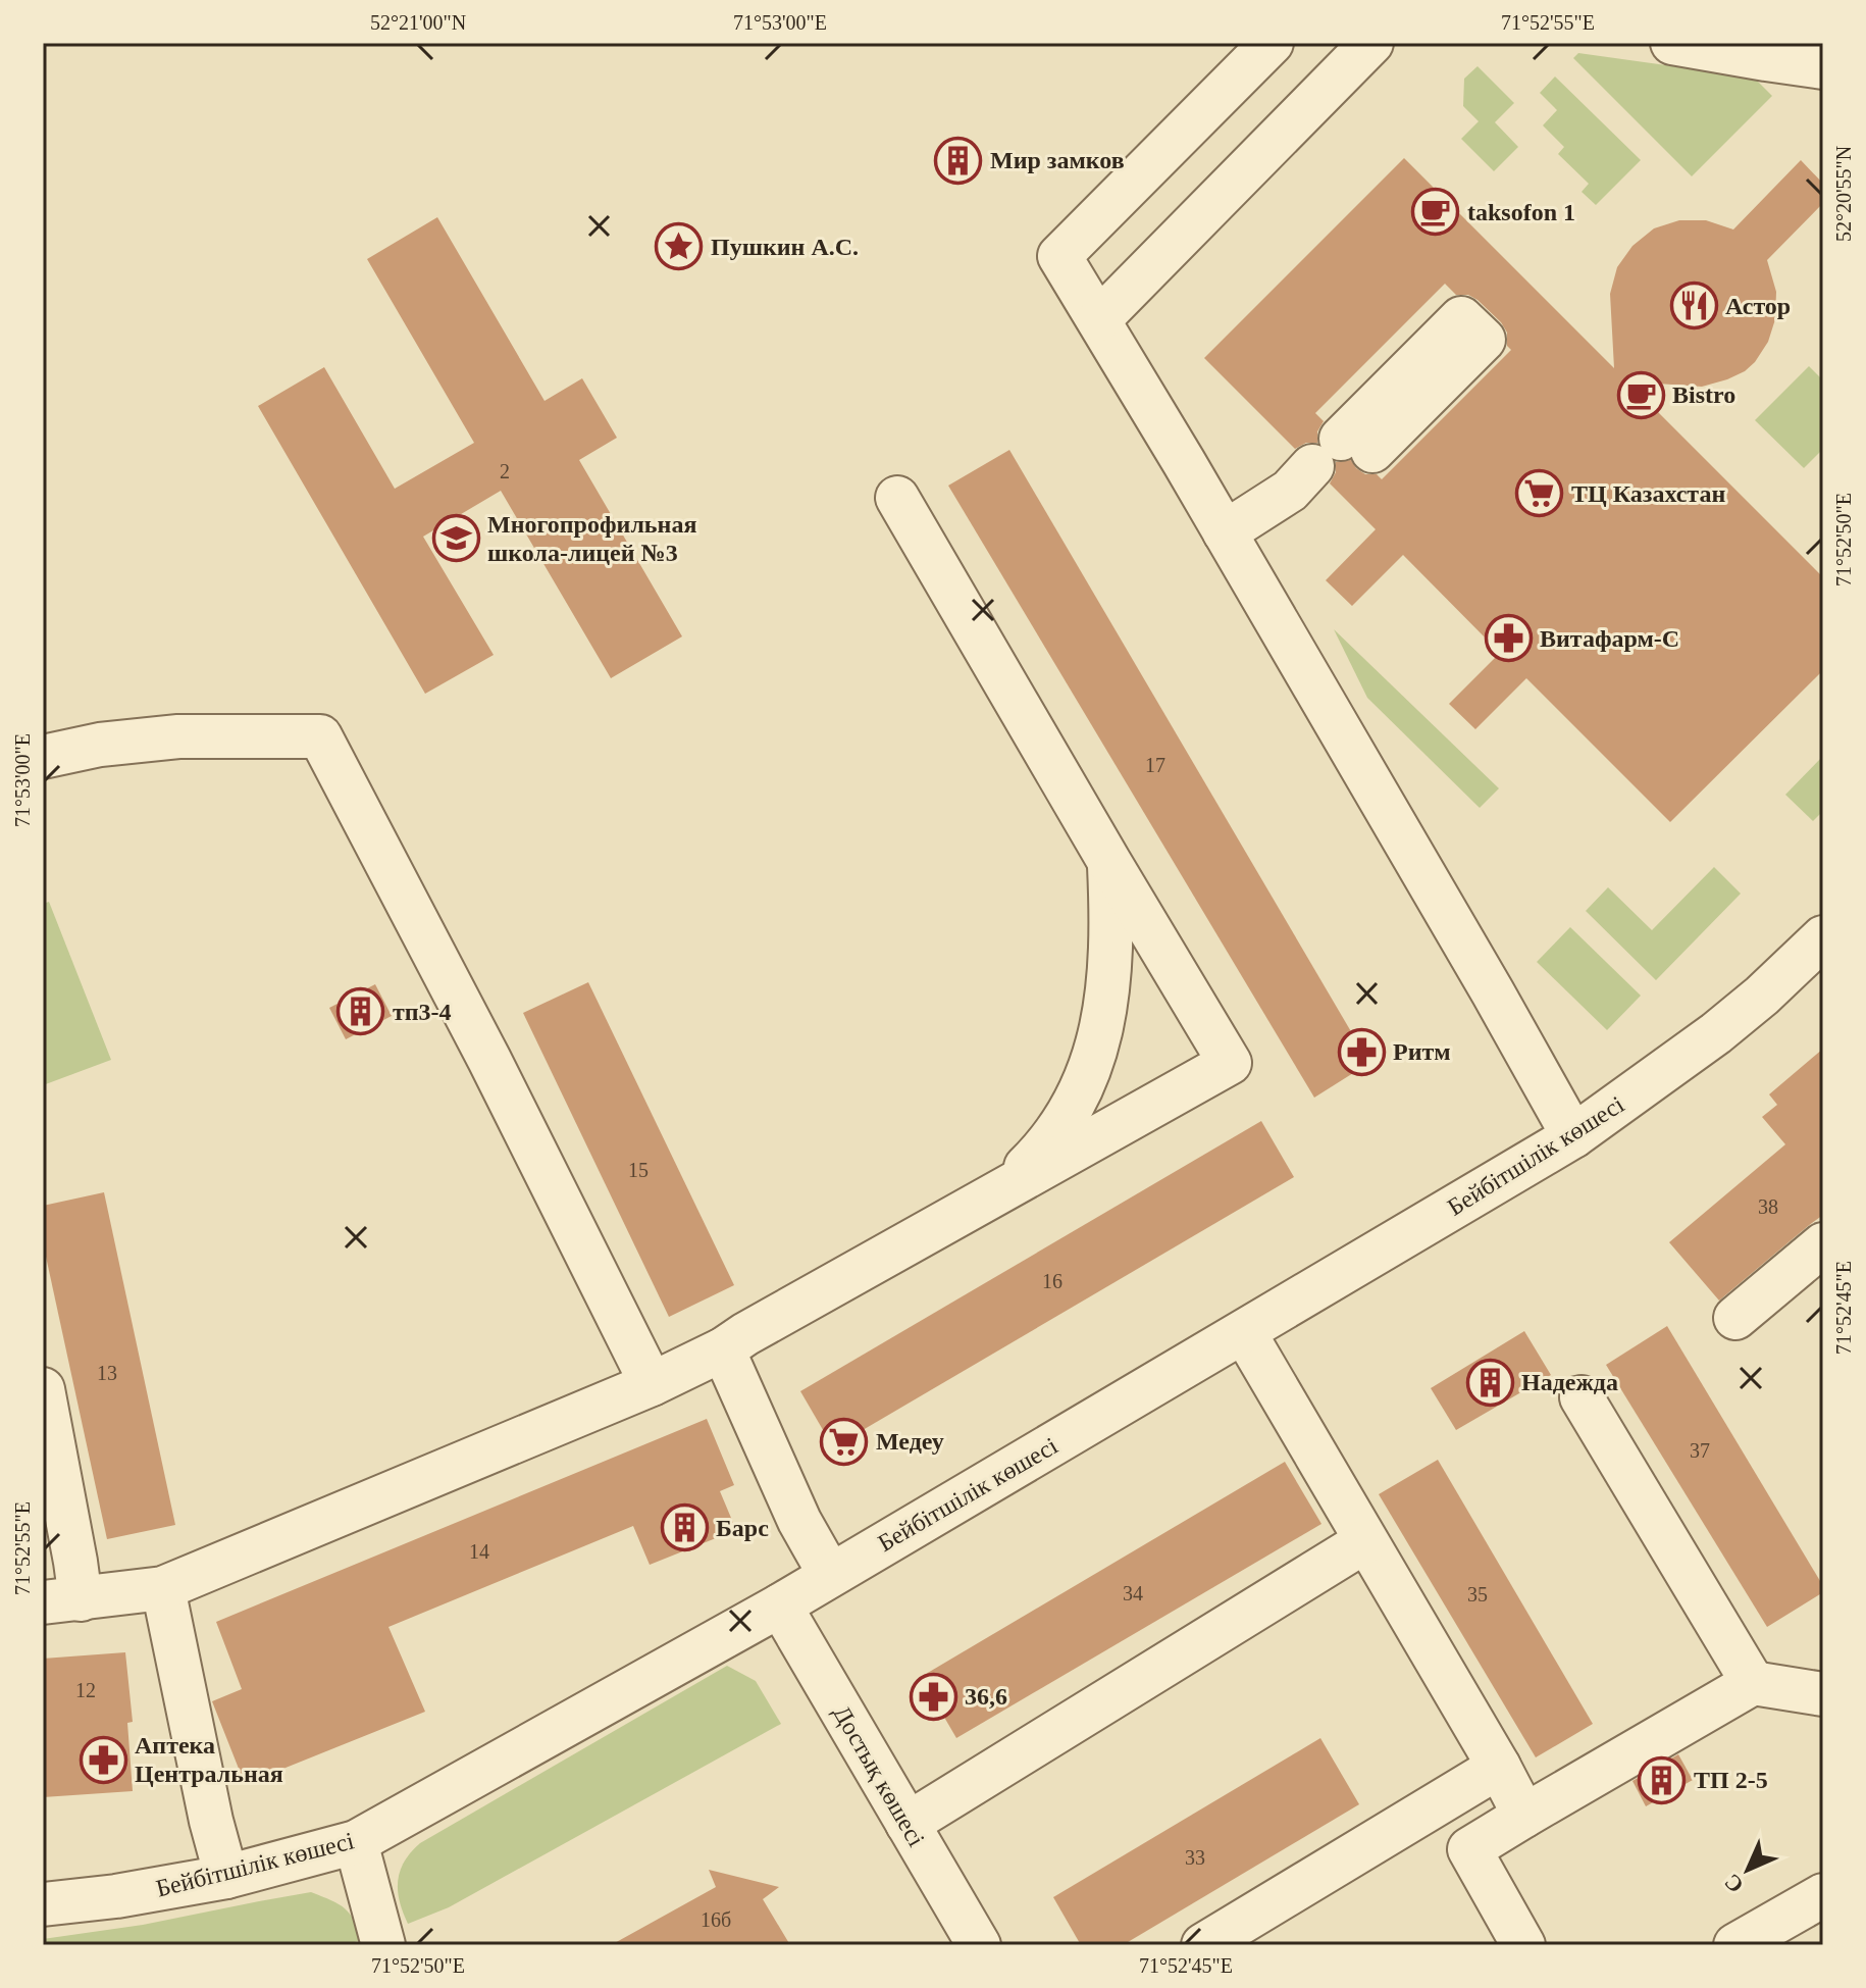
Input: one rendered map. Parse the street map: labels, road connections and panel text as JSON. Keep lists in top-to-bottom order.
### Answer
{
  "streets": {
    "street": ["Бейбітшілік көшесі", "Достық көшесі"]
  },
  "crossings": [
    ["Бейбітшілік көшесі", "Достық көшесі"]
  ],
  "places": {
    "building": [
      "Мир замков",
      "тп3-4",
      "Надежда",
      "Барс",
      "ТП 2-5"
    ],
    "cafe": ["taksofon 1", "Bistro"],
    "place": ["Пушкин А.С."],
    "restaurant": ["Астор"],
    "supermarket": ["ТЦ Казахстан", "Медеу"],
    "school or university": ["Многопрофильная школа-лицей №3"],
    "pharmacy": [
      "Витафарм-С",
      "Ритм",
      "36,6",
      "Аптека Центральная"
    ]
  },
  "house_numbers": [
    "2",
    "17",
    "15",
    "38",
    "16",
    "13",
    "37",
    "14",
    "34",
    "35",
    "12",
    "33",
    "16б"
  ],
  "north": "bottom left",
  "coordinates": [
    "52°21'00\"N",
    "71°53'00\"E",
    "71°52'55\"E",
    "52°20'55\"N",
    "71°52'50\"E",
    "71°52'45\"E"
  ]
}
